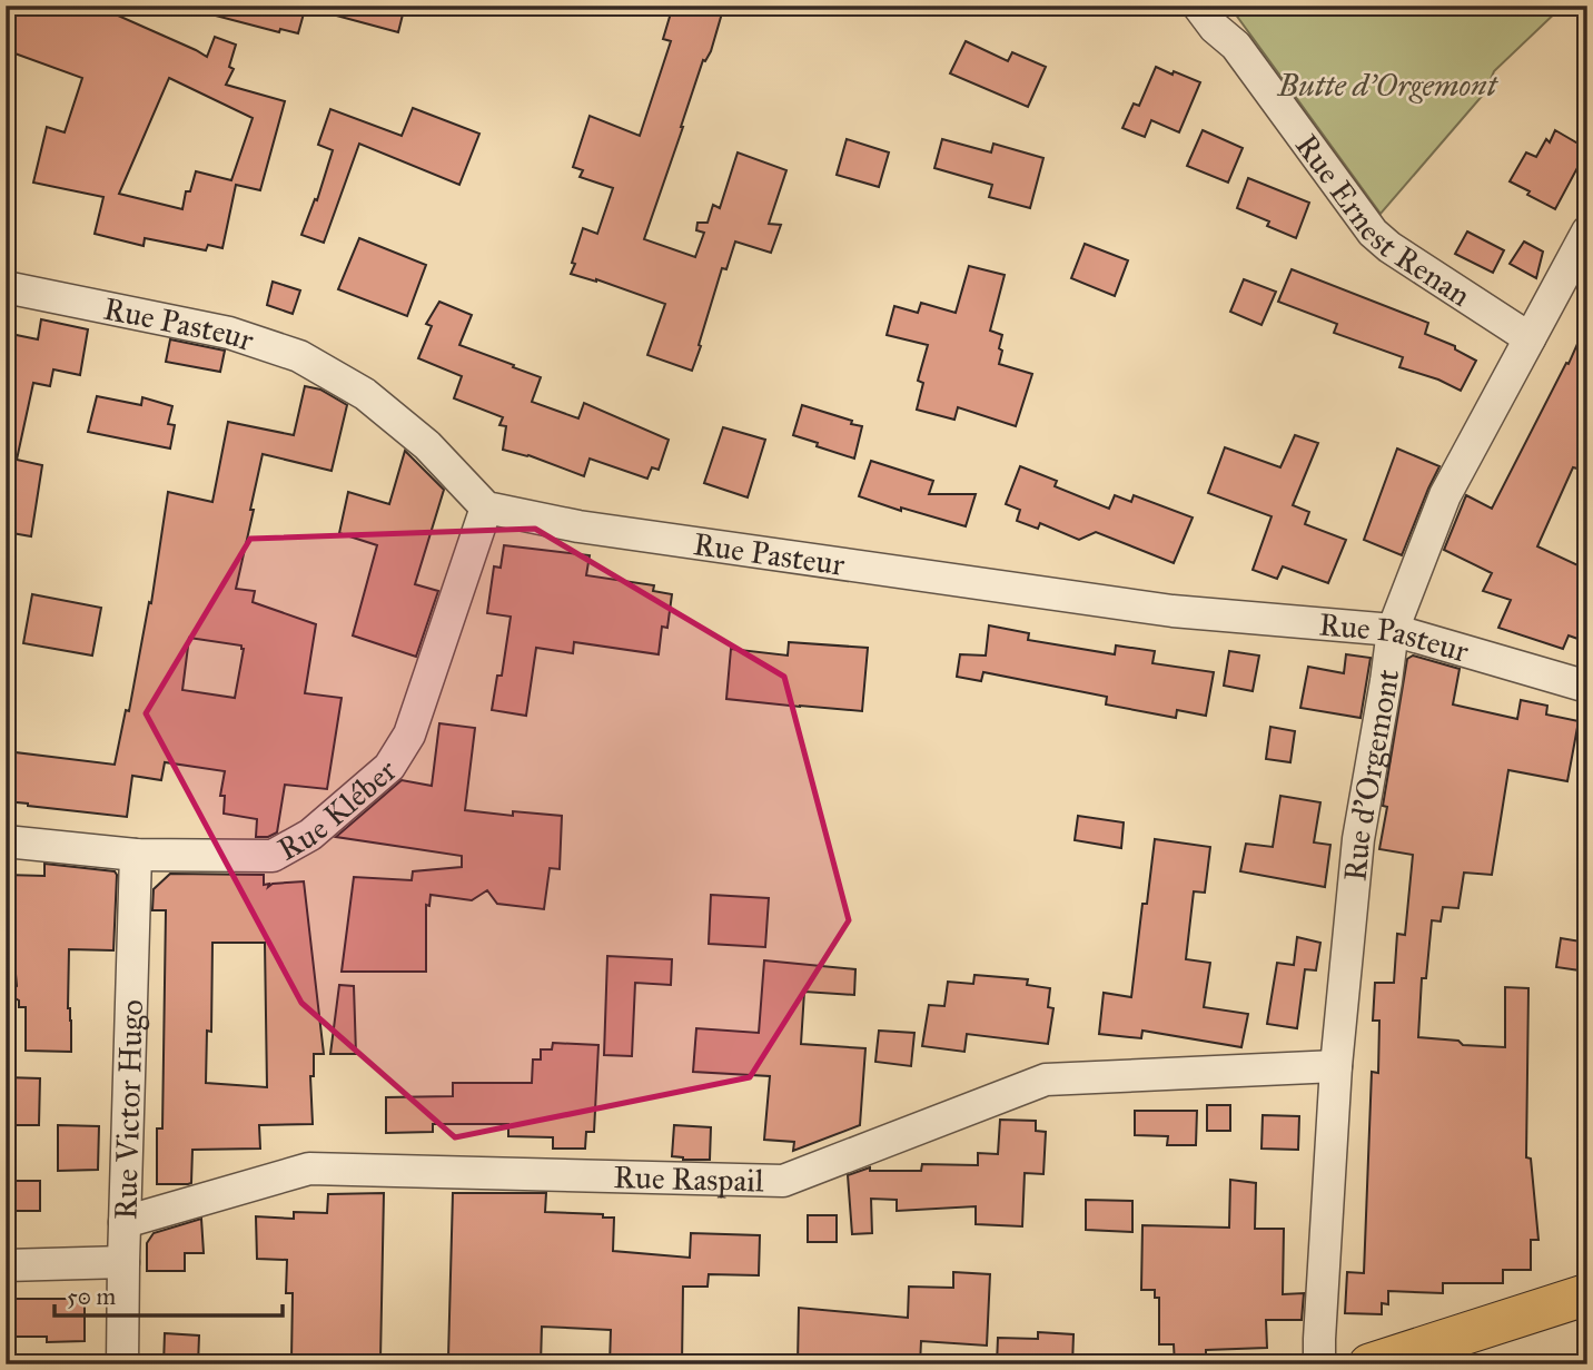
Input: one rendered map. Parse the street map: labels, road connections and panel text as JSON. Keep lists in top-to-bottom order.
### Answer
{
  "streets": {
    "street": [
      "Rue Ernest Renan",
      "Rue Pasteur",
      "Rue d'Orgemont",
      "Rue Kléber",
      "Rue Victor Hugo",
      "Rue Raspail"
    ]
  },
  "crossings": [
    ["Rue Ernest Renan", "Rue d'Orgemont"],
    ["Rue Pasteur", "Rue d'Orgemont"],
    ["Rue Pasteur", "Rue Kléber"],
    ["Rue d'Orgemont", "Rue Raspail"],
    ["Rue Kléber", "Rue Victor Hugo"],
    ["Rue Victor Hugo", "Rue Raspail"]
  ],
  "parks": ["Butte d'Orgemont"],
  "scale_bar": "50 m"
}
